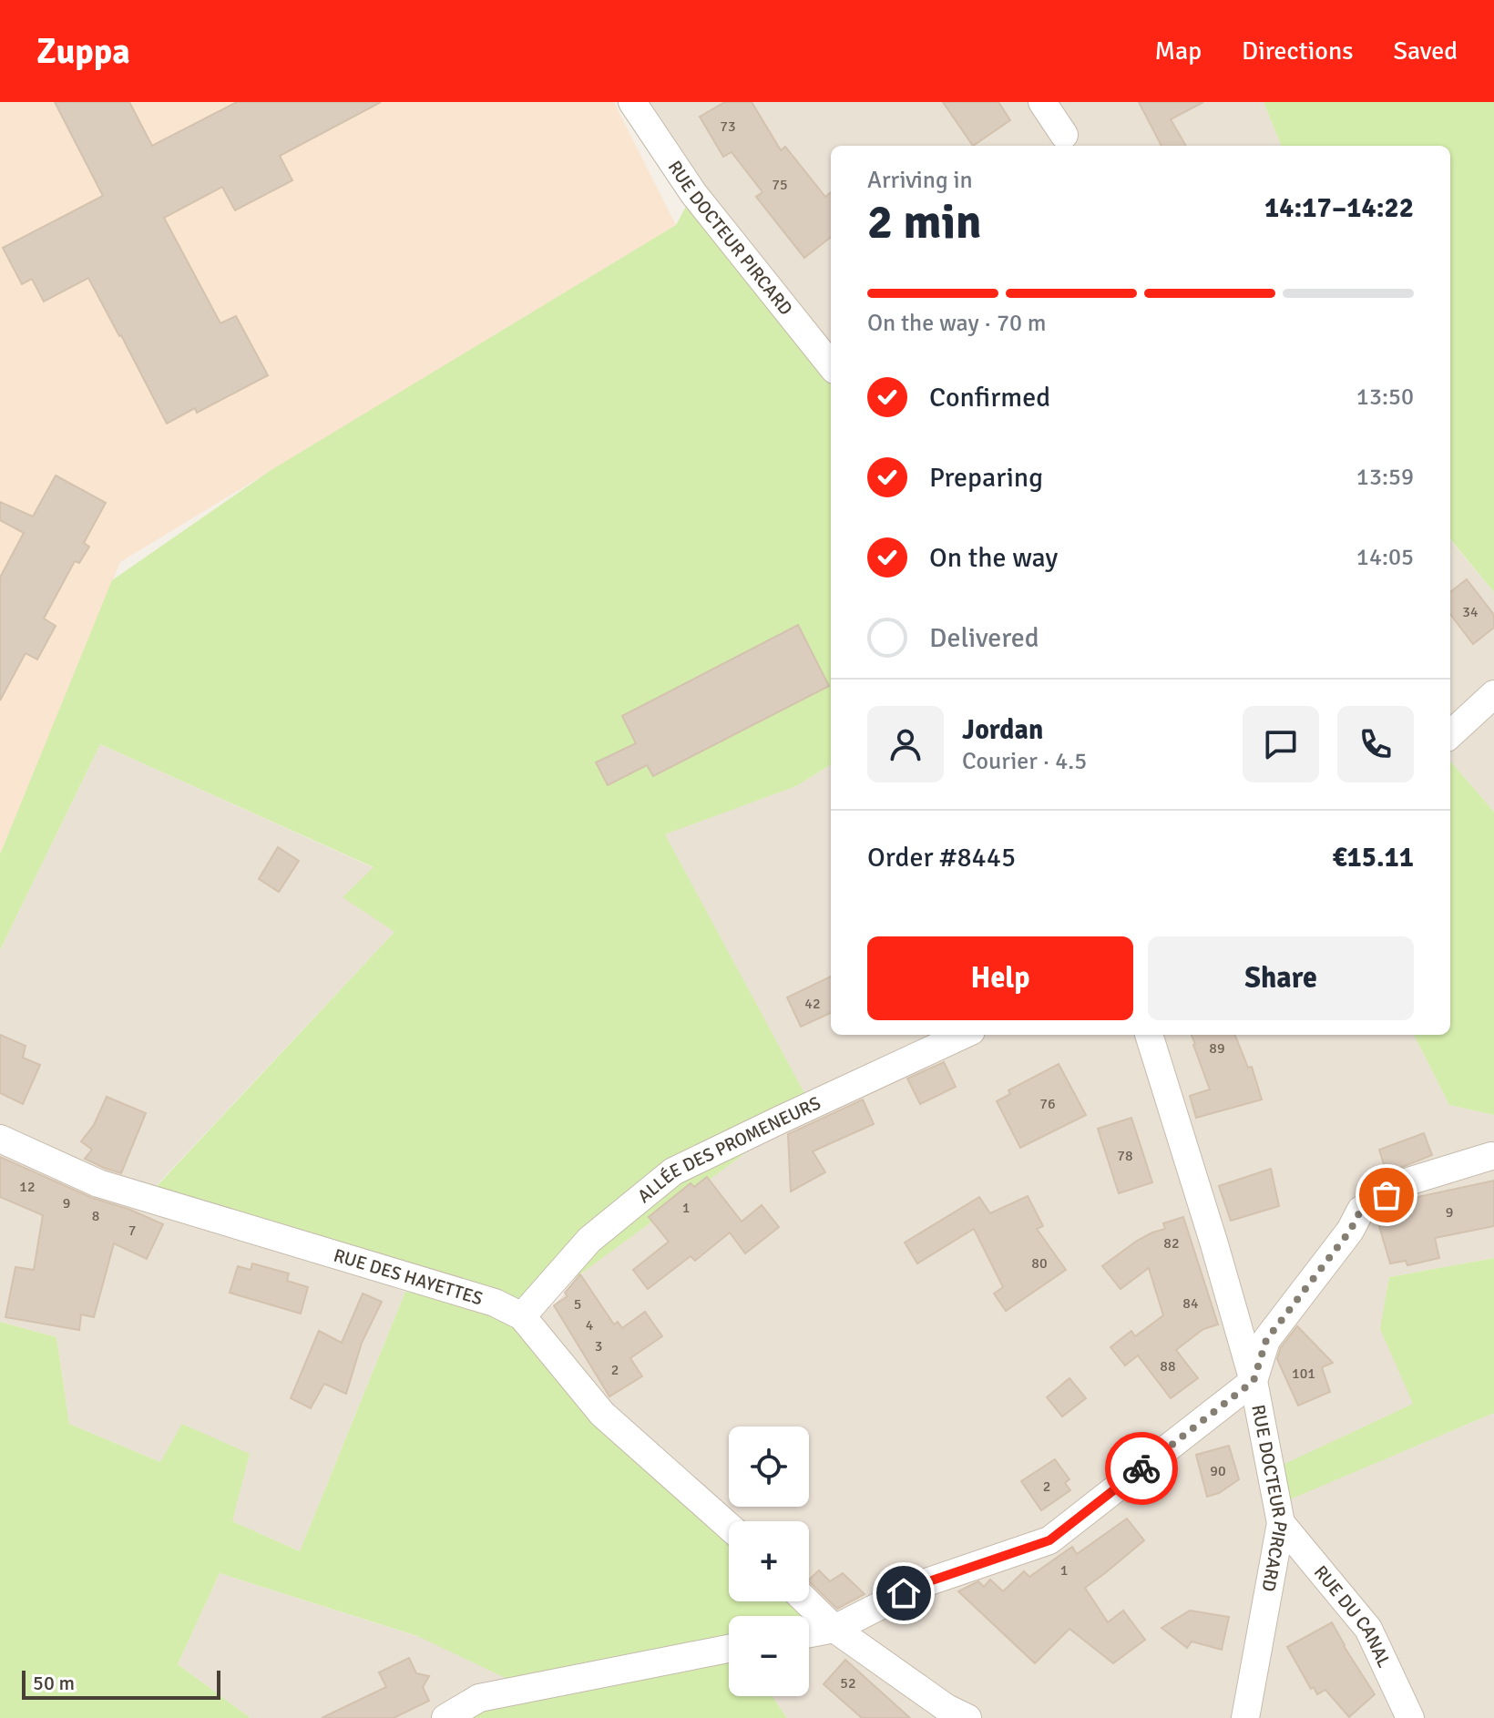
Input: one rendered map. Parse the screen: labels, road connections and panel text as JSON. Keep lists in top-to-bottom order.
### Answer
{
  "streets": {
    "street": [
      "RUE DOCTEUR PIRCARD",
      "ALLÉE DES PROMENEURS",
      "RUE DES HAYETTES",
      "RUE DU CANAL"
    ]
  },
  "crossings": [
    ["RUE DOCTEUR PIRCARD", "RUE DU CANAL"],
    ["ALLÉE DES PROMENEURS", "RUE DES HAYETTES"]
  ],
  "house_numbers": [
    "73",
    "75",
    "34",
    "42",
    "89",
    "76",
    "78",
    "12",
    "9",
    "1",
    "9",
    "8",
    "7",
    "82",
    "80",
    "84",
    "5",
    "4",
    "3",
    "88",
    "2",
    "101",
    "90",
    "2",
    "1",
    "52"
  ],
  "scale_bar": "50 m",
  "page": {
    "header": "Zuppa",
    "nav": ["Map", "Directions", "Saved"],
    "heading": ["2 min", "Arriving in", "14:17–14:22"],
    "panel": [
      "Jordan",
      "Courier · 4.5",
      "Order #8445",
      "€15.11"
    ],
    "bar": "On the way · 70 m",
    "list": [
      ["Confirmed", "13:50"],
      ["Preparing", "13:59"],
      ["On the way", "14:05"],
      "Delivered"
    ],
    "buttons": ["Help", "Share"],
    "map_buttons": ["+", "−"],
    "scale": "50 m"
  }
}
